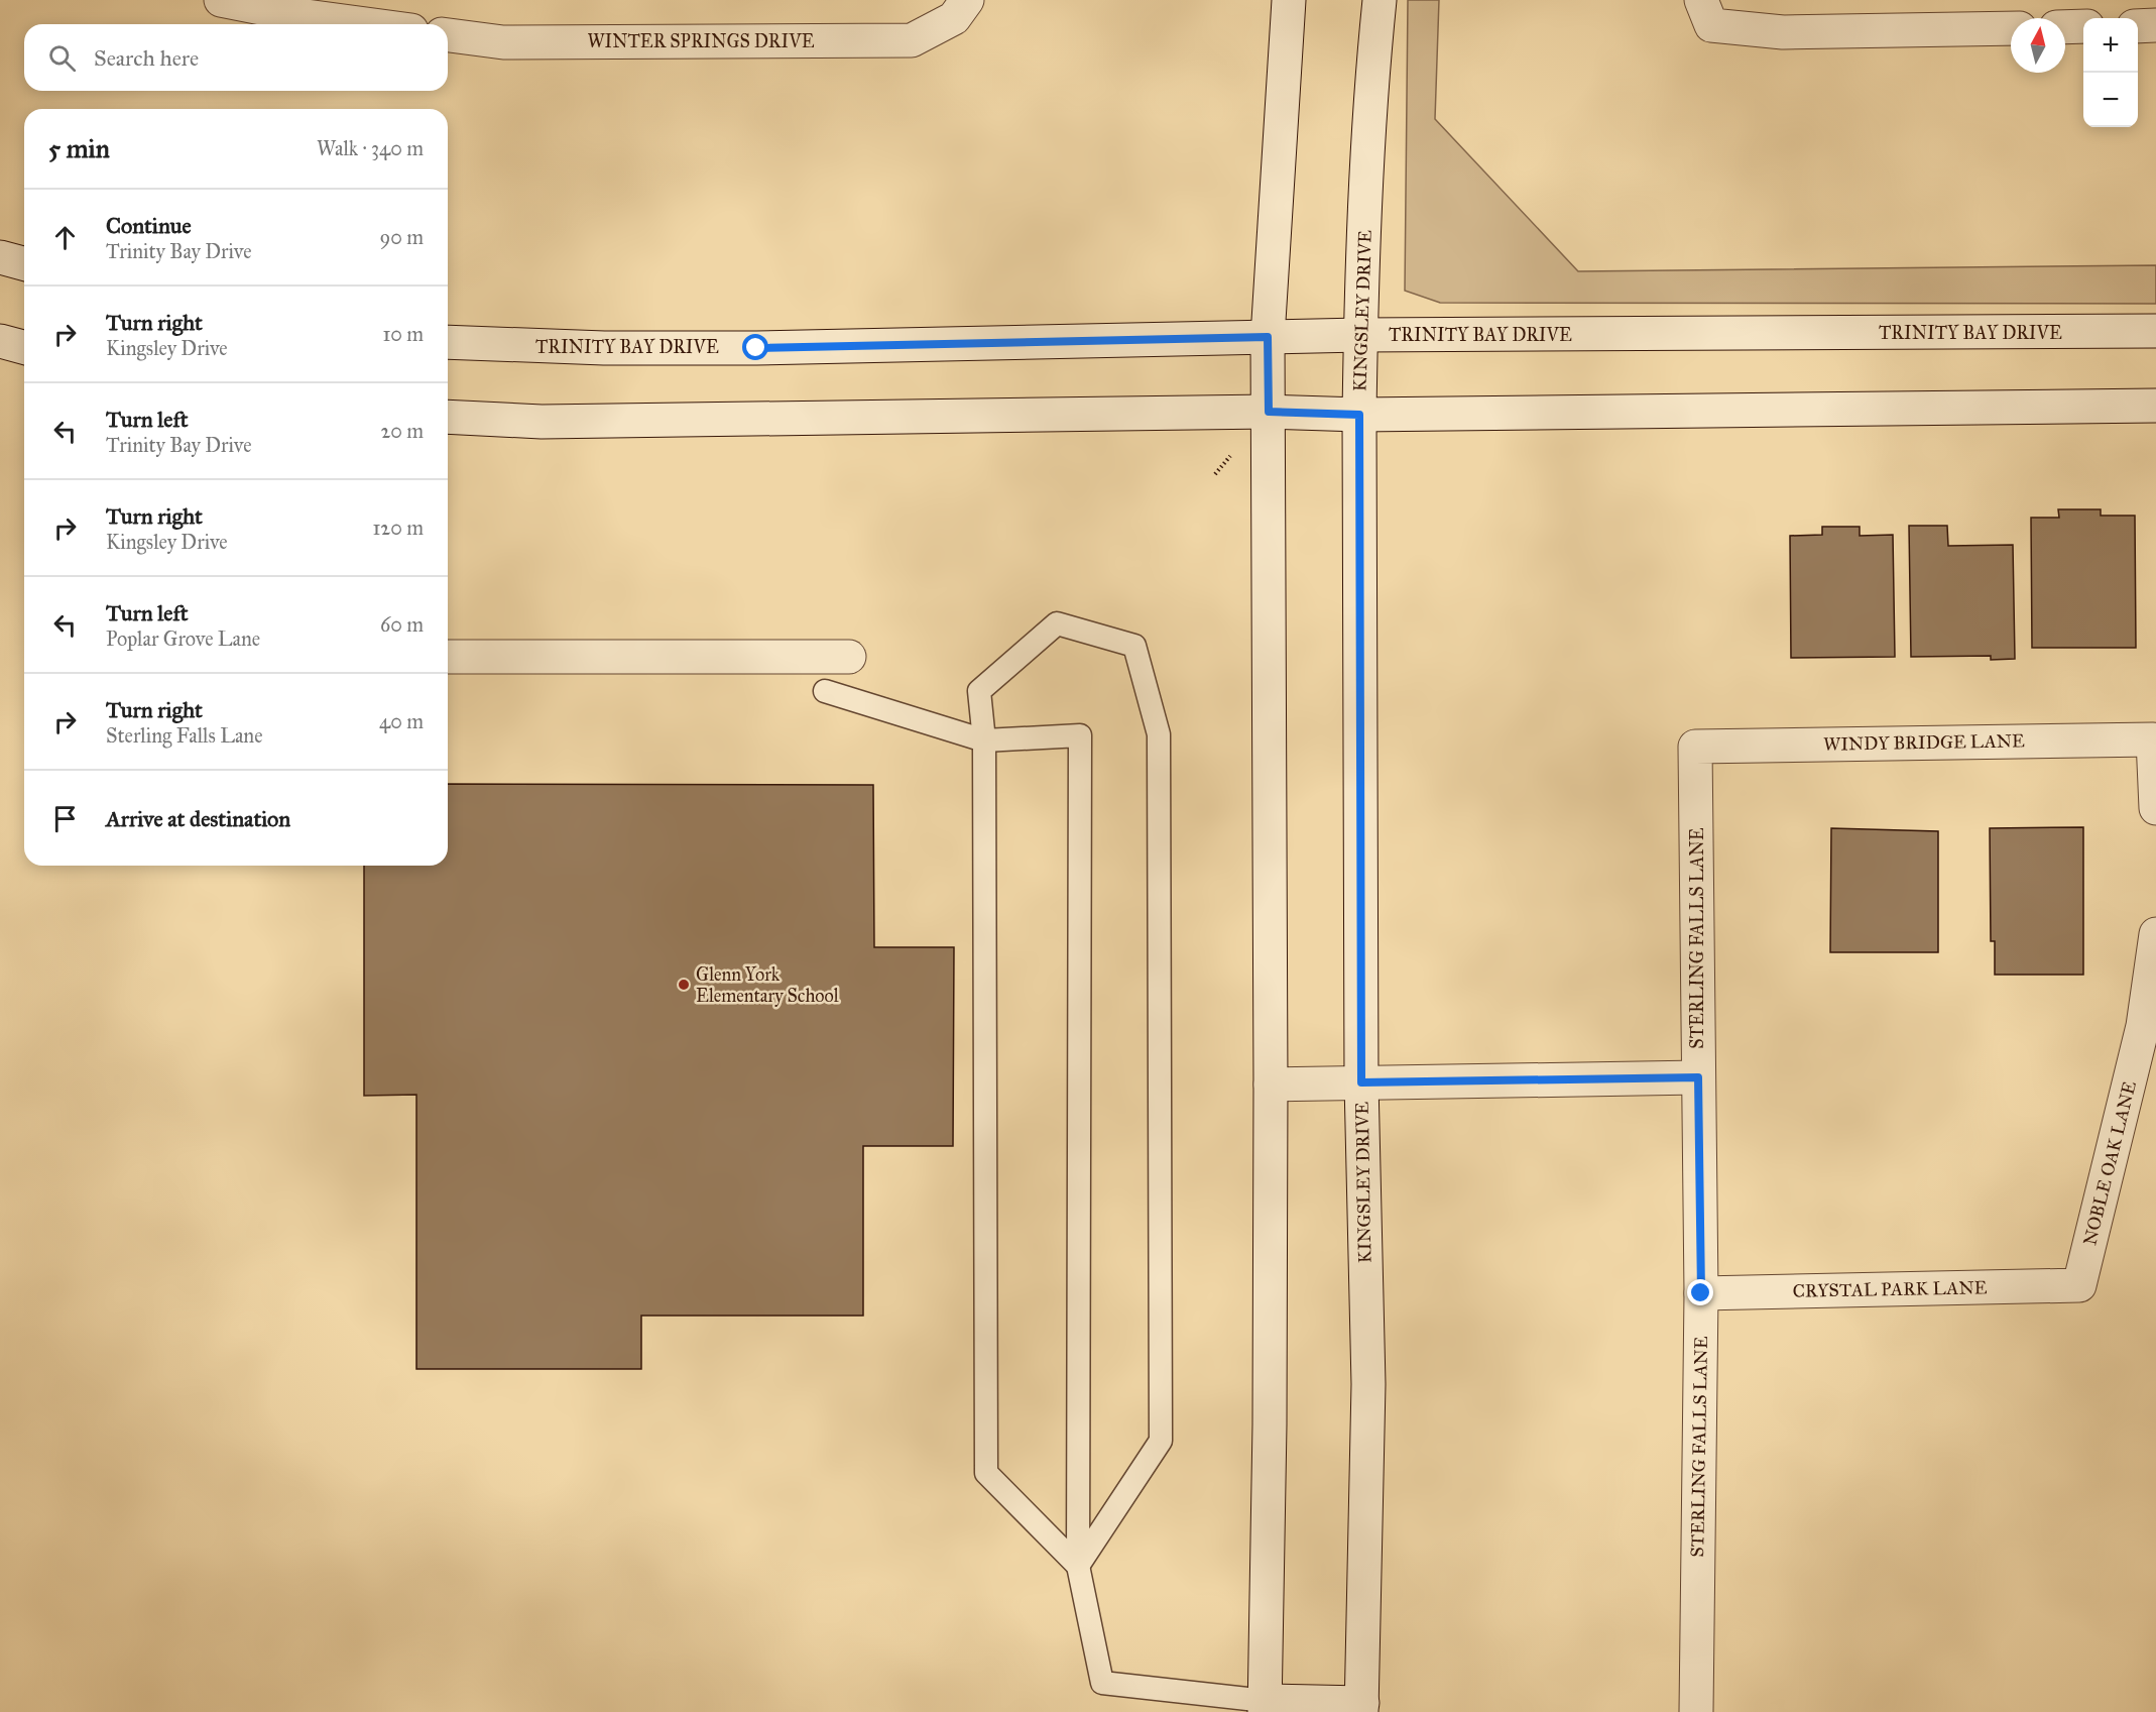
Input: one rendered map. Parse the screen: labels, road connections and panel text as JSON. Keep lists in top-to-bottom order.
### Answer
{
  "streets": {
    "street": [
      "WINTER SPRINGS DRIVE",
      "KINGSLEY DRIVE",
      "TRINITY BAY DRIVE",
      "WINDY BRIDGE LANE",
      "STERLING FALLS LANE",
      "NOBLE OAK LANE",
      "CRYSTAL PARK LANE"
    ]
  },
  "crossings": [
    ["KINGSLEY DRIVE", "TRINITY BAY DRIVE"],
    ["WINDY BRIDGE LANE", "STERLING FALLS LANE"],
    ["STERLING FALLS LANE", "CRYSTAL PARK LANE"],
    ["NOBLE OAK LANE", "CRYSTAL PARK LANE"]
  ],
  "places": ["Glenn York Elementary School"],
  "north": "top",
  "page": {
    "map_buttons": ["+", "−"],
    "search": "Search here",
    "heading": ["5 min", "Walk · 340 m"],
    "list": [
      ["Continue", "Trinity Bay Drive", "90 m"],
      ["Turn right", "Kingsley Drive", "10 m"],
      ["Turn left", "Trinity Bay Drive", "20 m"],
      ["Turn right", "Kingsley Drive", "120 m"],
      ["Turn left", "Poplar Grove Lane", "60 m"],
      ["Turn right", "Sterling Falls Lane", "40 m"],
      "Arrive at destination"
    ]
  }
}
